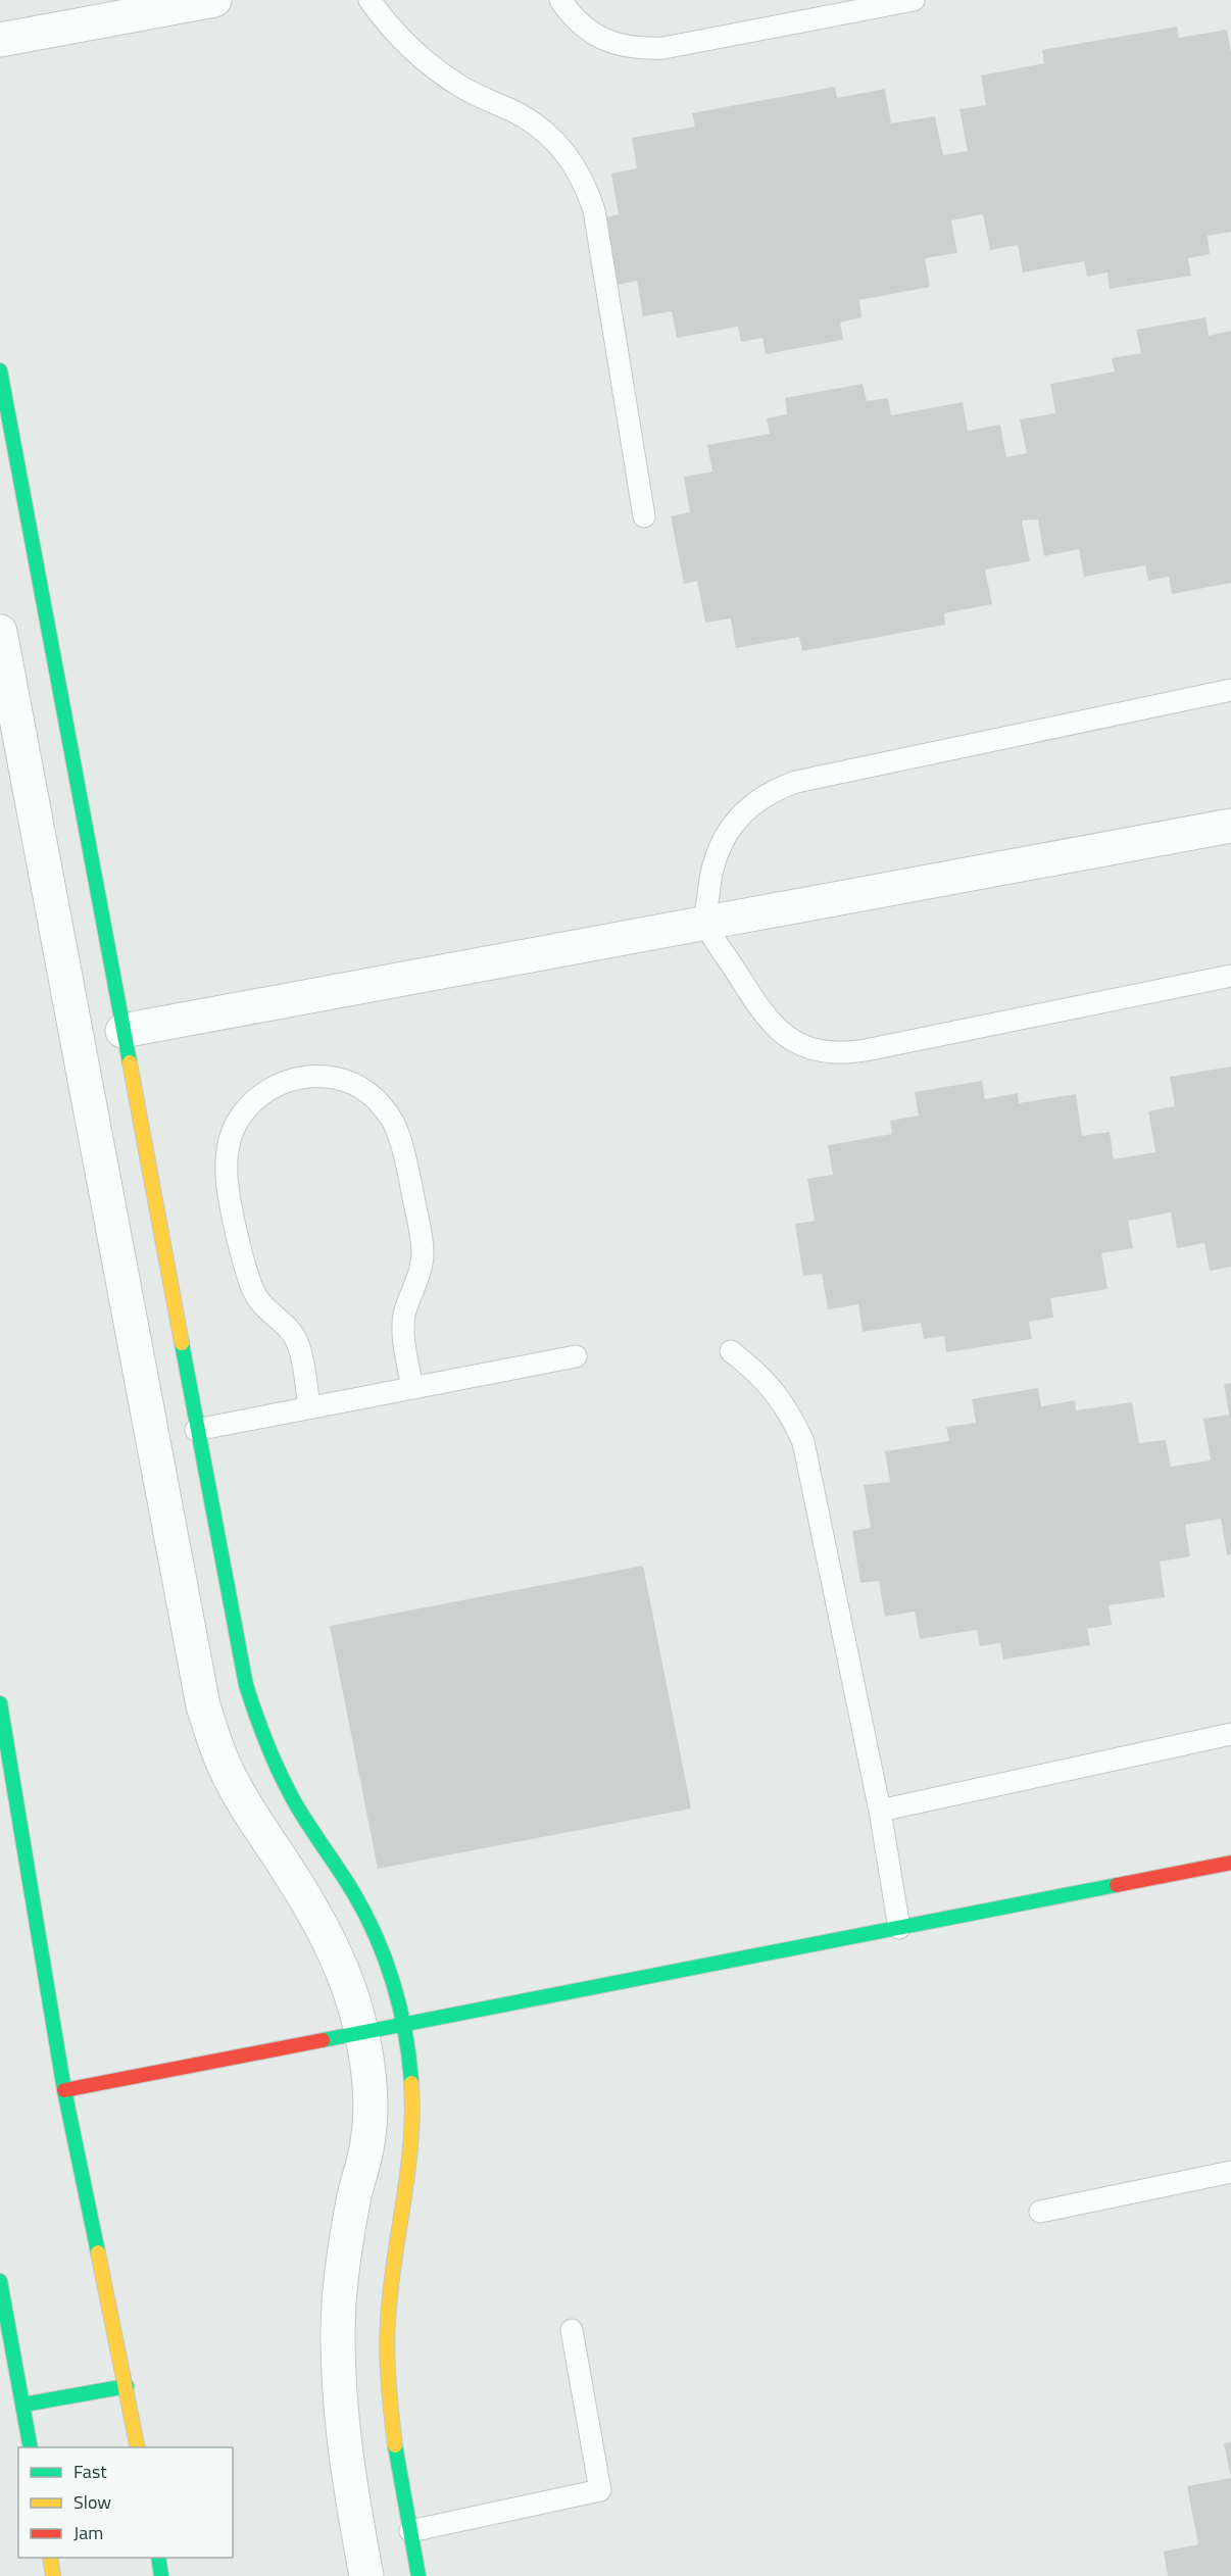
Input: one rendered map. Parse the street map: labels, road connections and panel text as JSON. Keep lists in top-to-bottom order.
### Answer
{
  "legend": ["Fast", "Slow", "Jam"]
}
